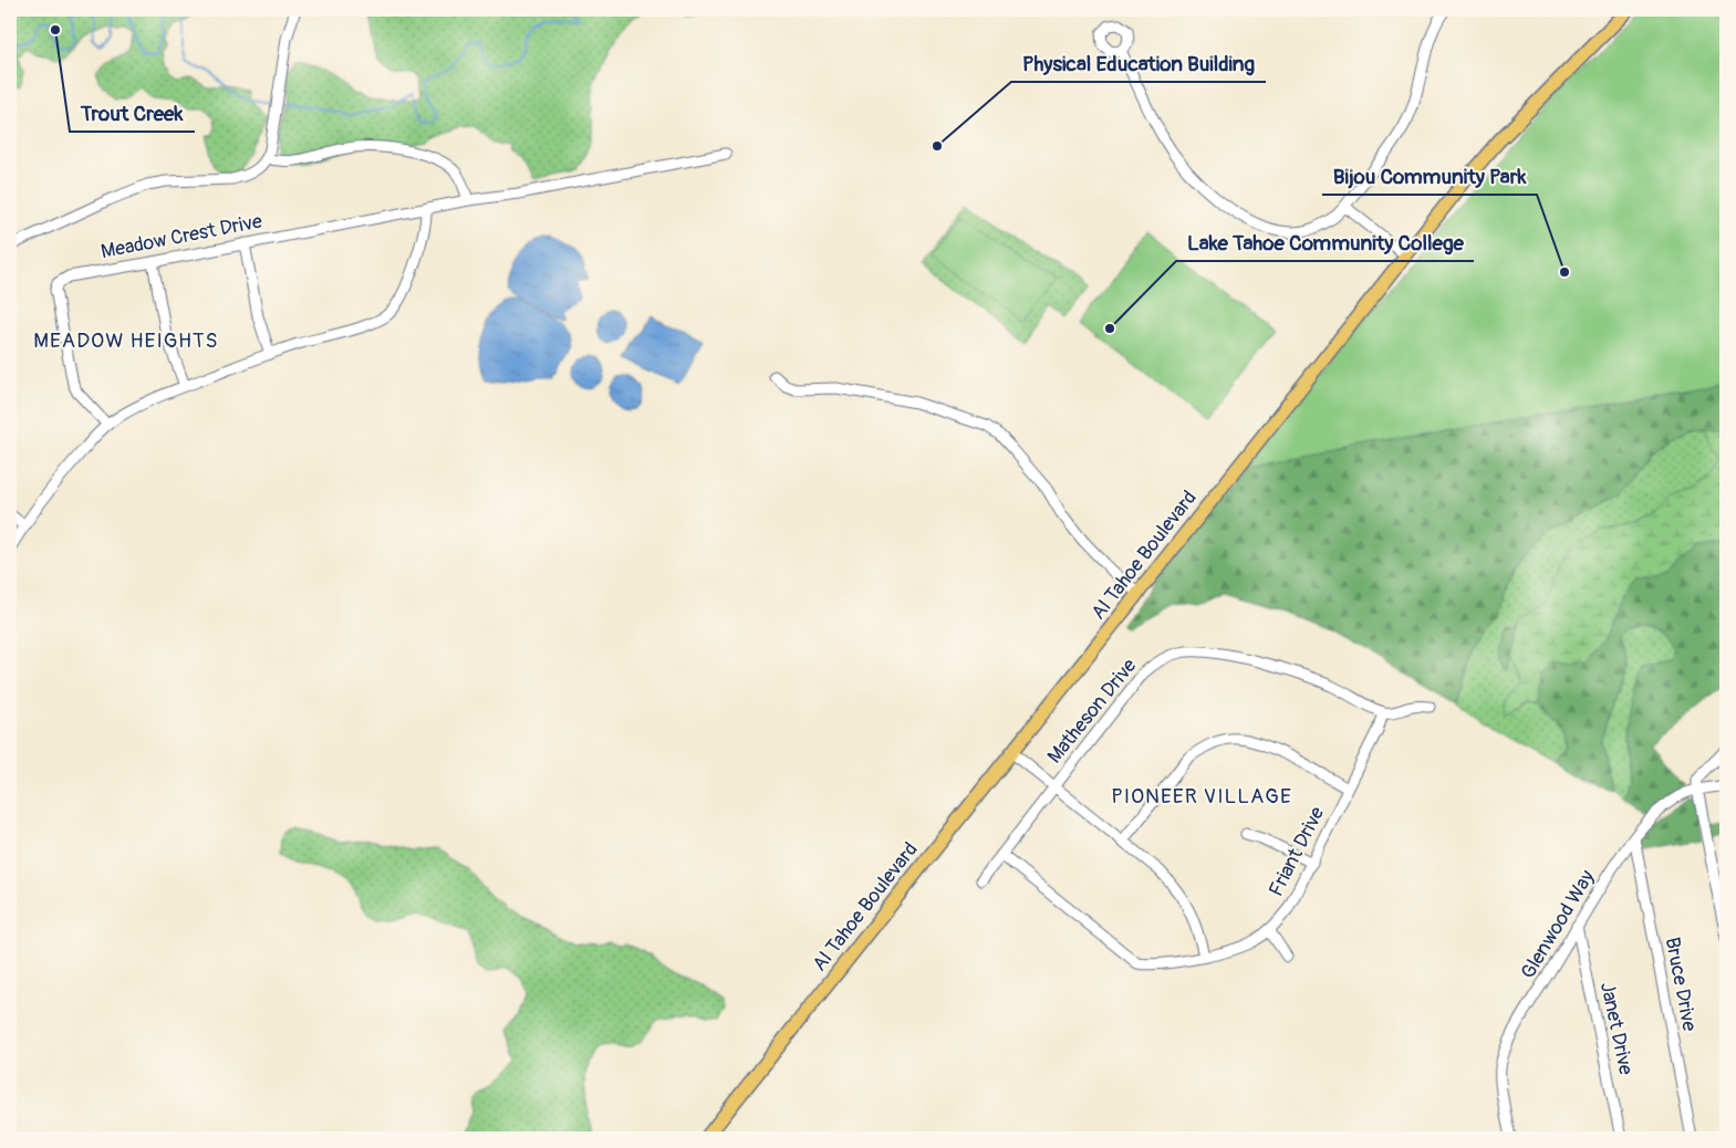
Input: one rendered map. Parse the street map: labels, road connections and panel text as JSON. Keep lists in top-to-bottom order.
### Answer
{
  "streets": {
    "main road": ["Al Tahoe Boulevard"],
    "street": [
      "Meadow Crest Drive",
      "Matheson Drive",
      "Friant Drive",
      "Glenwood Way",
      "Bruce Drive",
      "Janet Drive"
    ]
  },
  "crossings": [
    ["Matheson Drive", "Friant Drive"],
    ["Glenwood Way", "Bruce Drive"],
    ["Glenwood Way", "Janet Drive"]
  ],
  "districts": ["MEADOW HEIGHTS", "PIONEER VILLAGE"],
  "places": [
    "Trout Creek",
    "Physical Education Building",
    "Bijou Community Park",
    "Lake Tahoe Community College"
  ]
}
